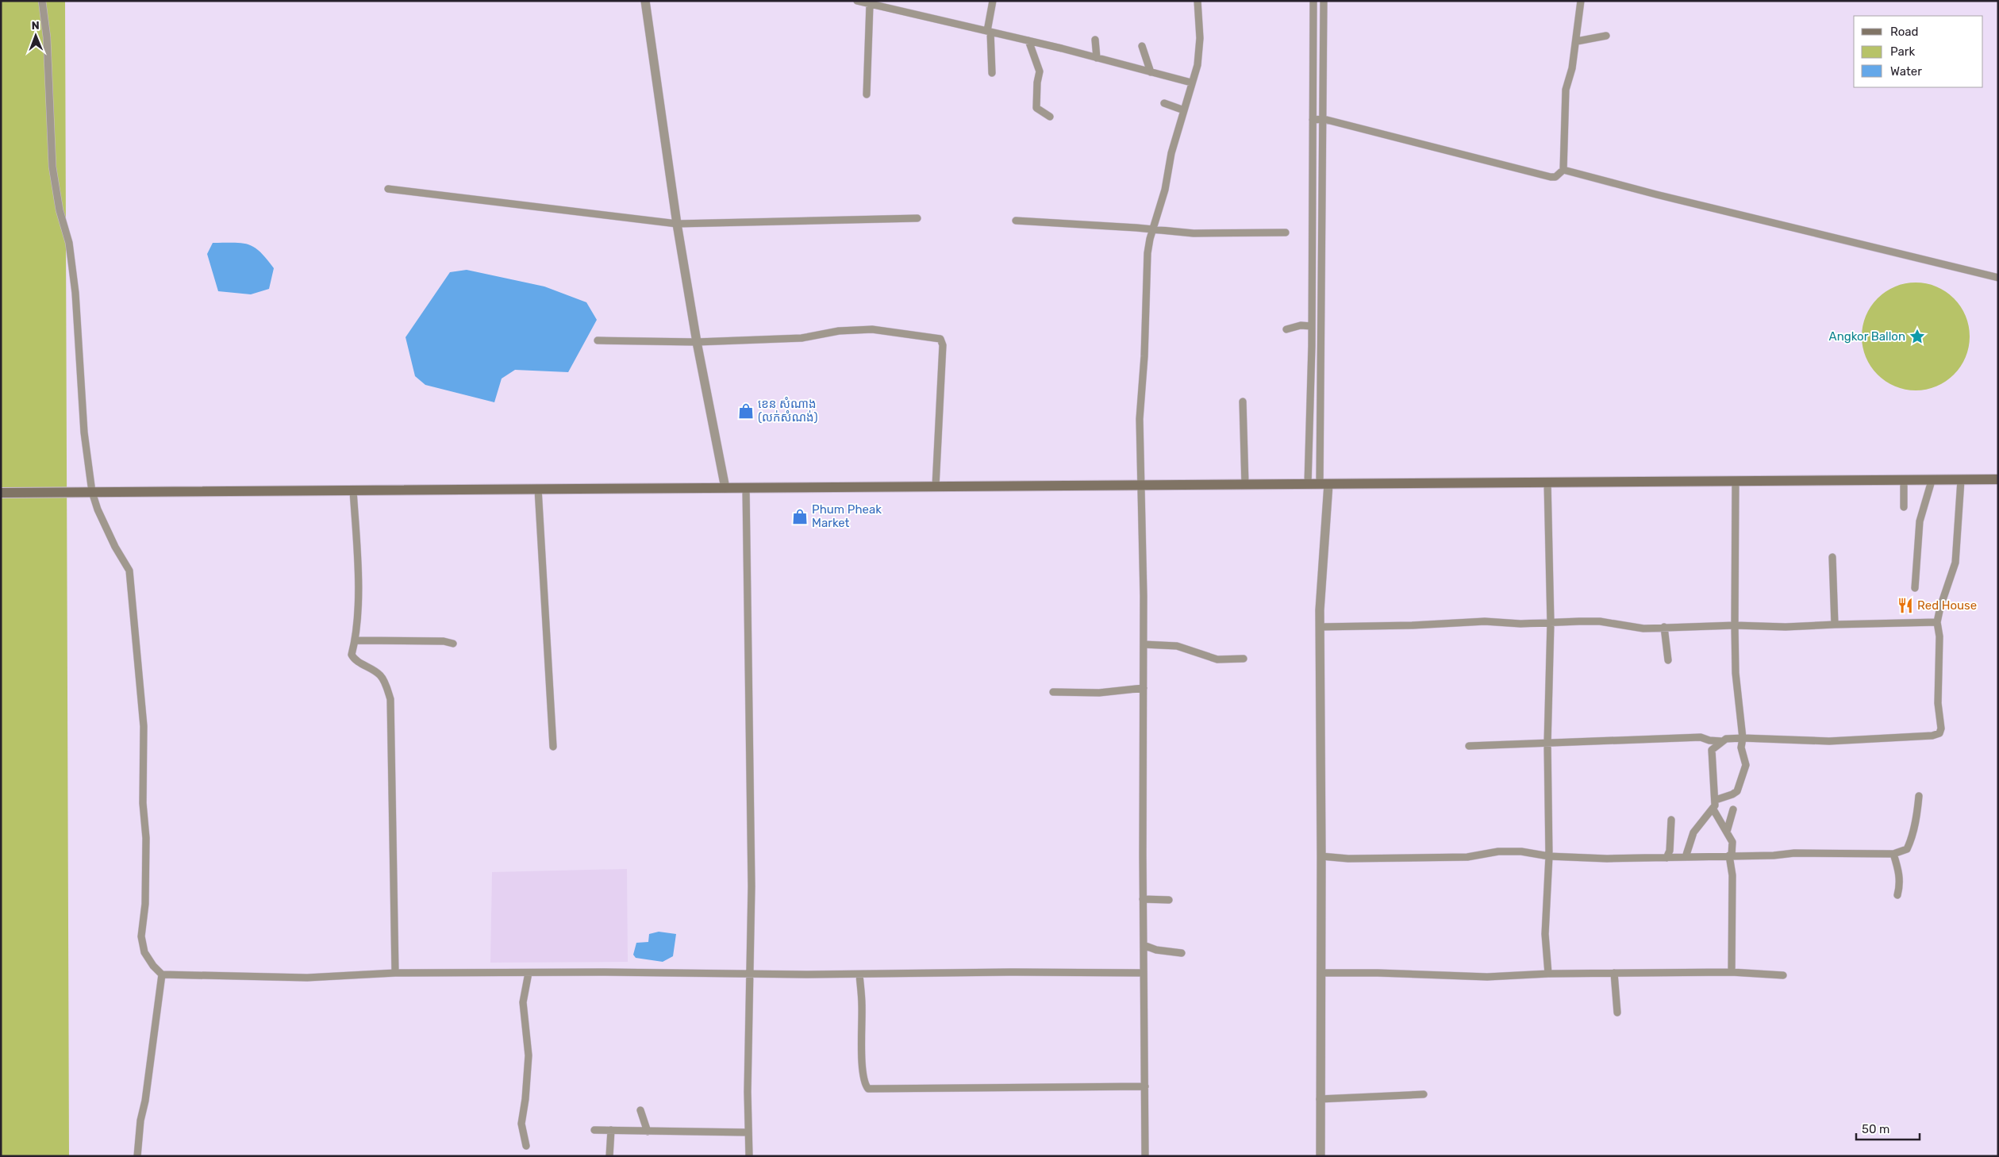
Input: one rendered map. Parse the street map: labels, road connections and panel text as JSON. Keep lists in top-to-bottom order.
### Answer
{
  "places": {
    "place": ["Angkor Ballon"],
    "shop": ["ខេន សំណាង (លក់សំណង់)", "Phum Pheak Market"],
    "restaurant": ["Red House"]
  },
  "legend": ["Road", "Park", "Water"],
  "scale_bar": "50 m",
  "north": "top"
}
